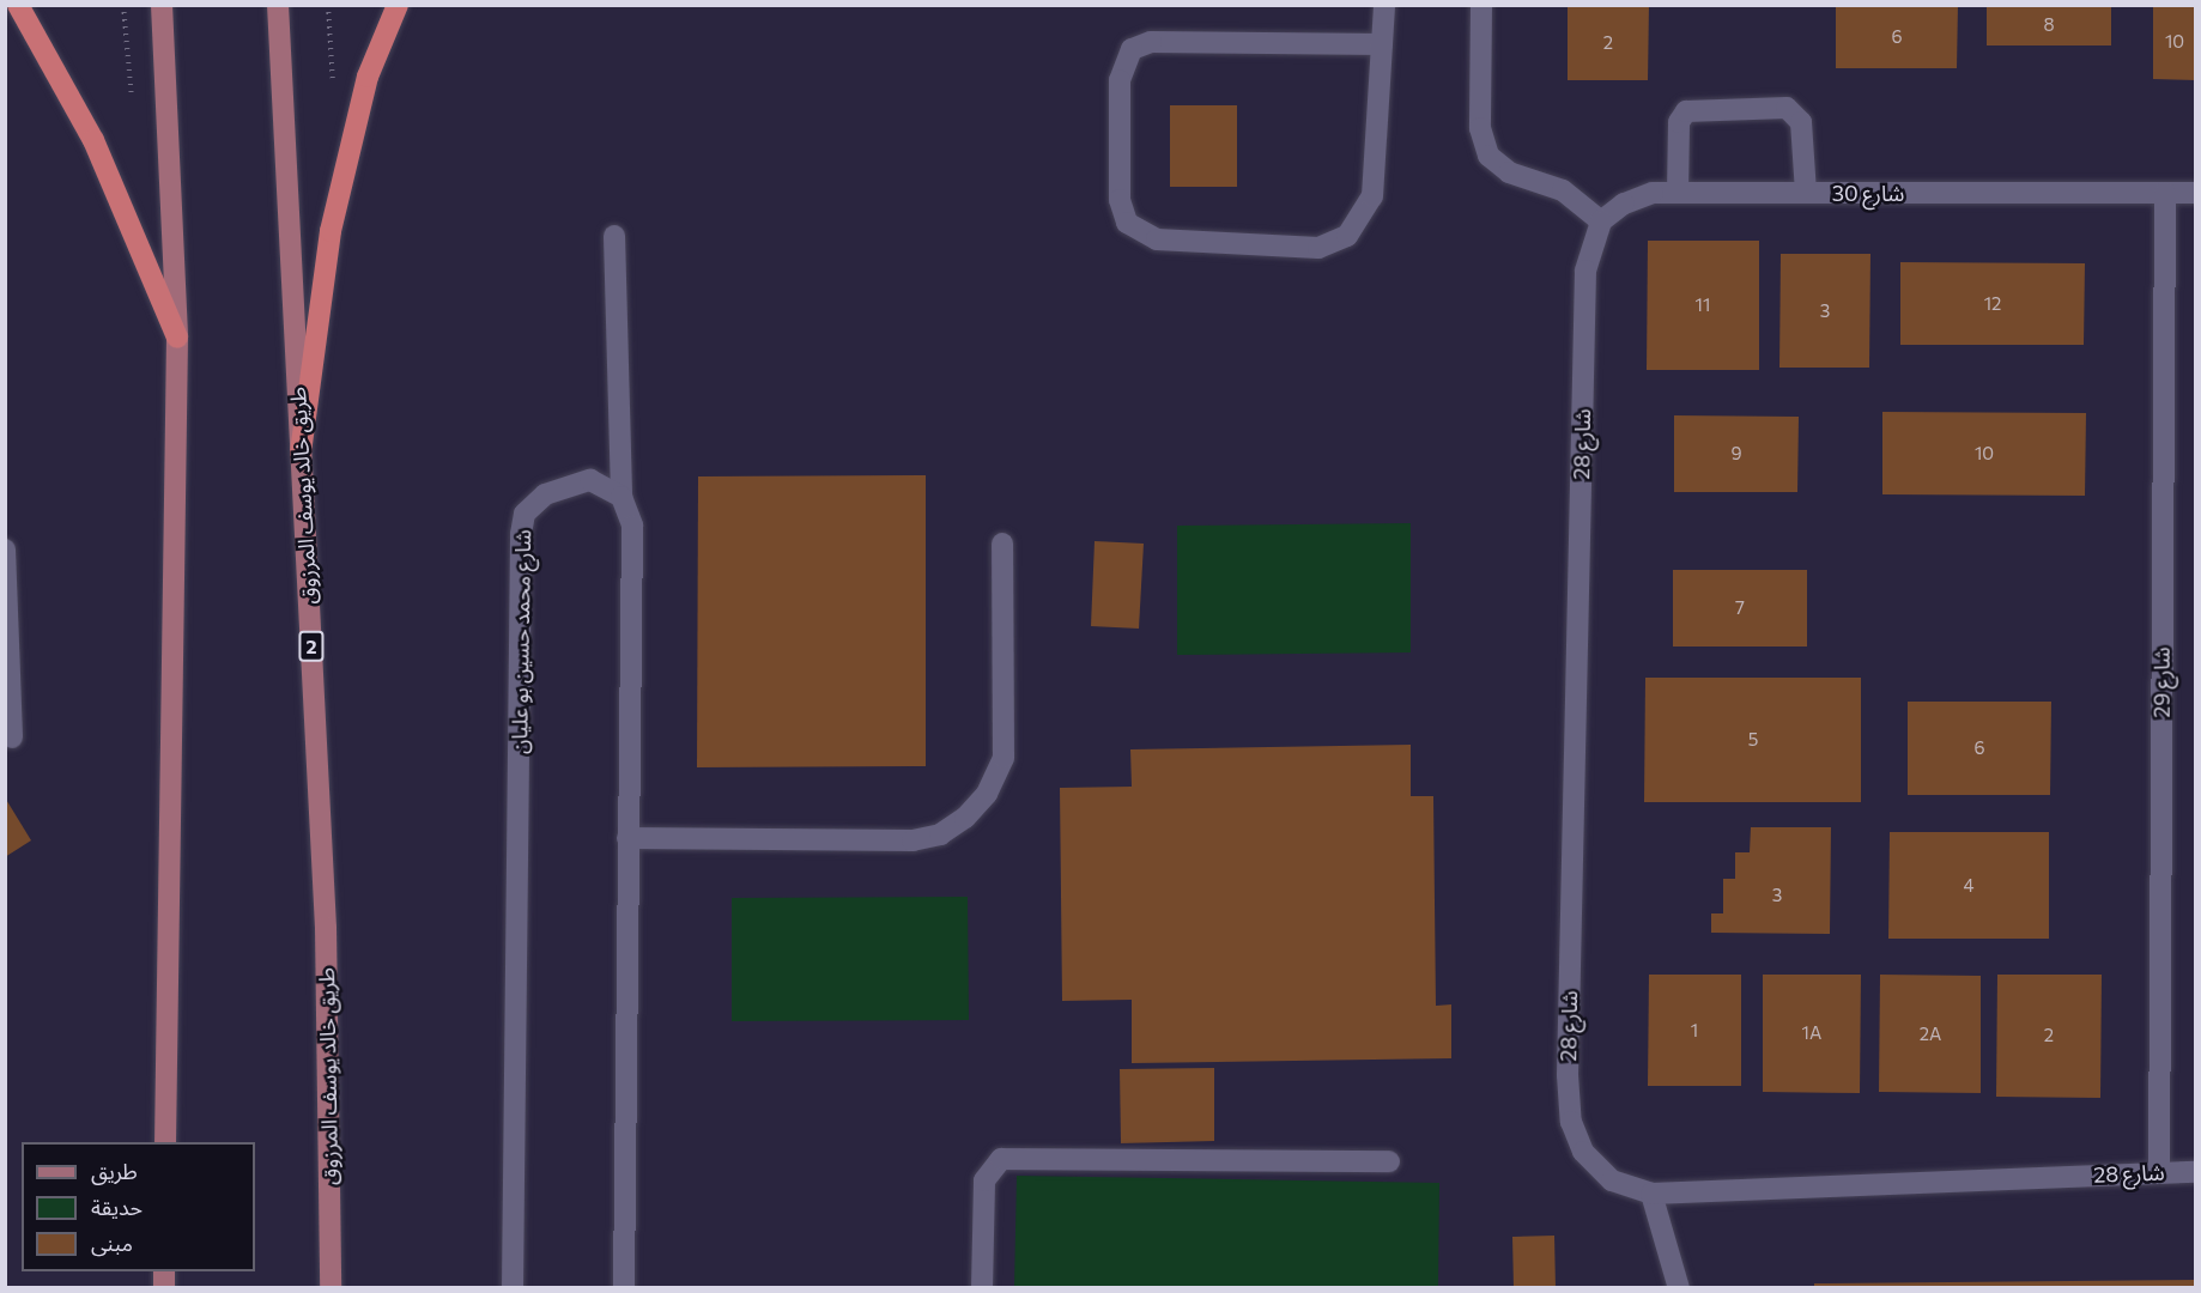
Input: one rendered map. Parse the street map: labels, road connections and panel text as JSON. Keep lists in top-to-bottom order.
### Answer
{
  "streets": {
    "main road": ["طريق خالد يوسف المرزوق", "2"],
    "street": [
      "شارع 30",
      "شارع 28",
      "شارع محمد حسين بو عليان",
      "شارع 29"
    ]
  },
  "crossings": [
    ["شارع 30", "شارع 28"],
    ["شارع 30", "شارع 29"],
    ["شارع 28", "شارع 29"]
  ],
  "house_numbers": [
    "8",
    "6",
    "10",
    "2",
    "12",
    "11",
    "3",
    "9",
    "10",
    "7",
    "5",
    "6",
    "4",
    "3",
    "1",
    "1A",
    "2A",
    "2"
  ],
  "legend": ["طريق", "حديقة", "مبنى"]
}
